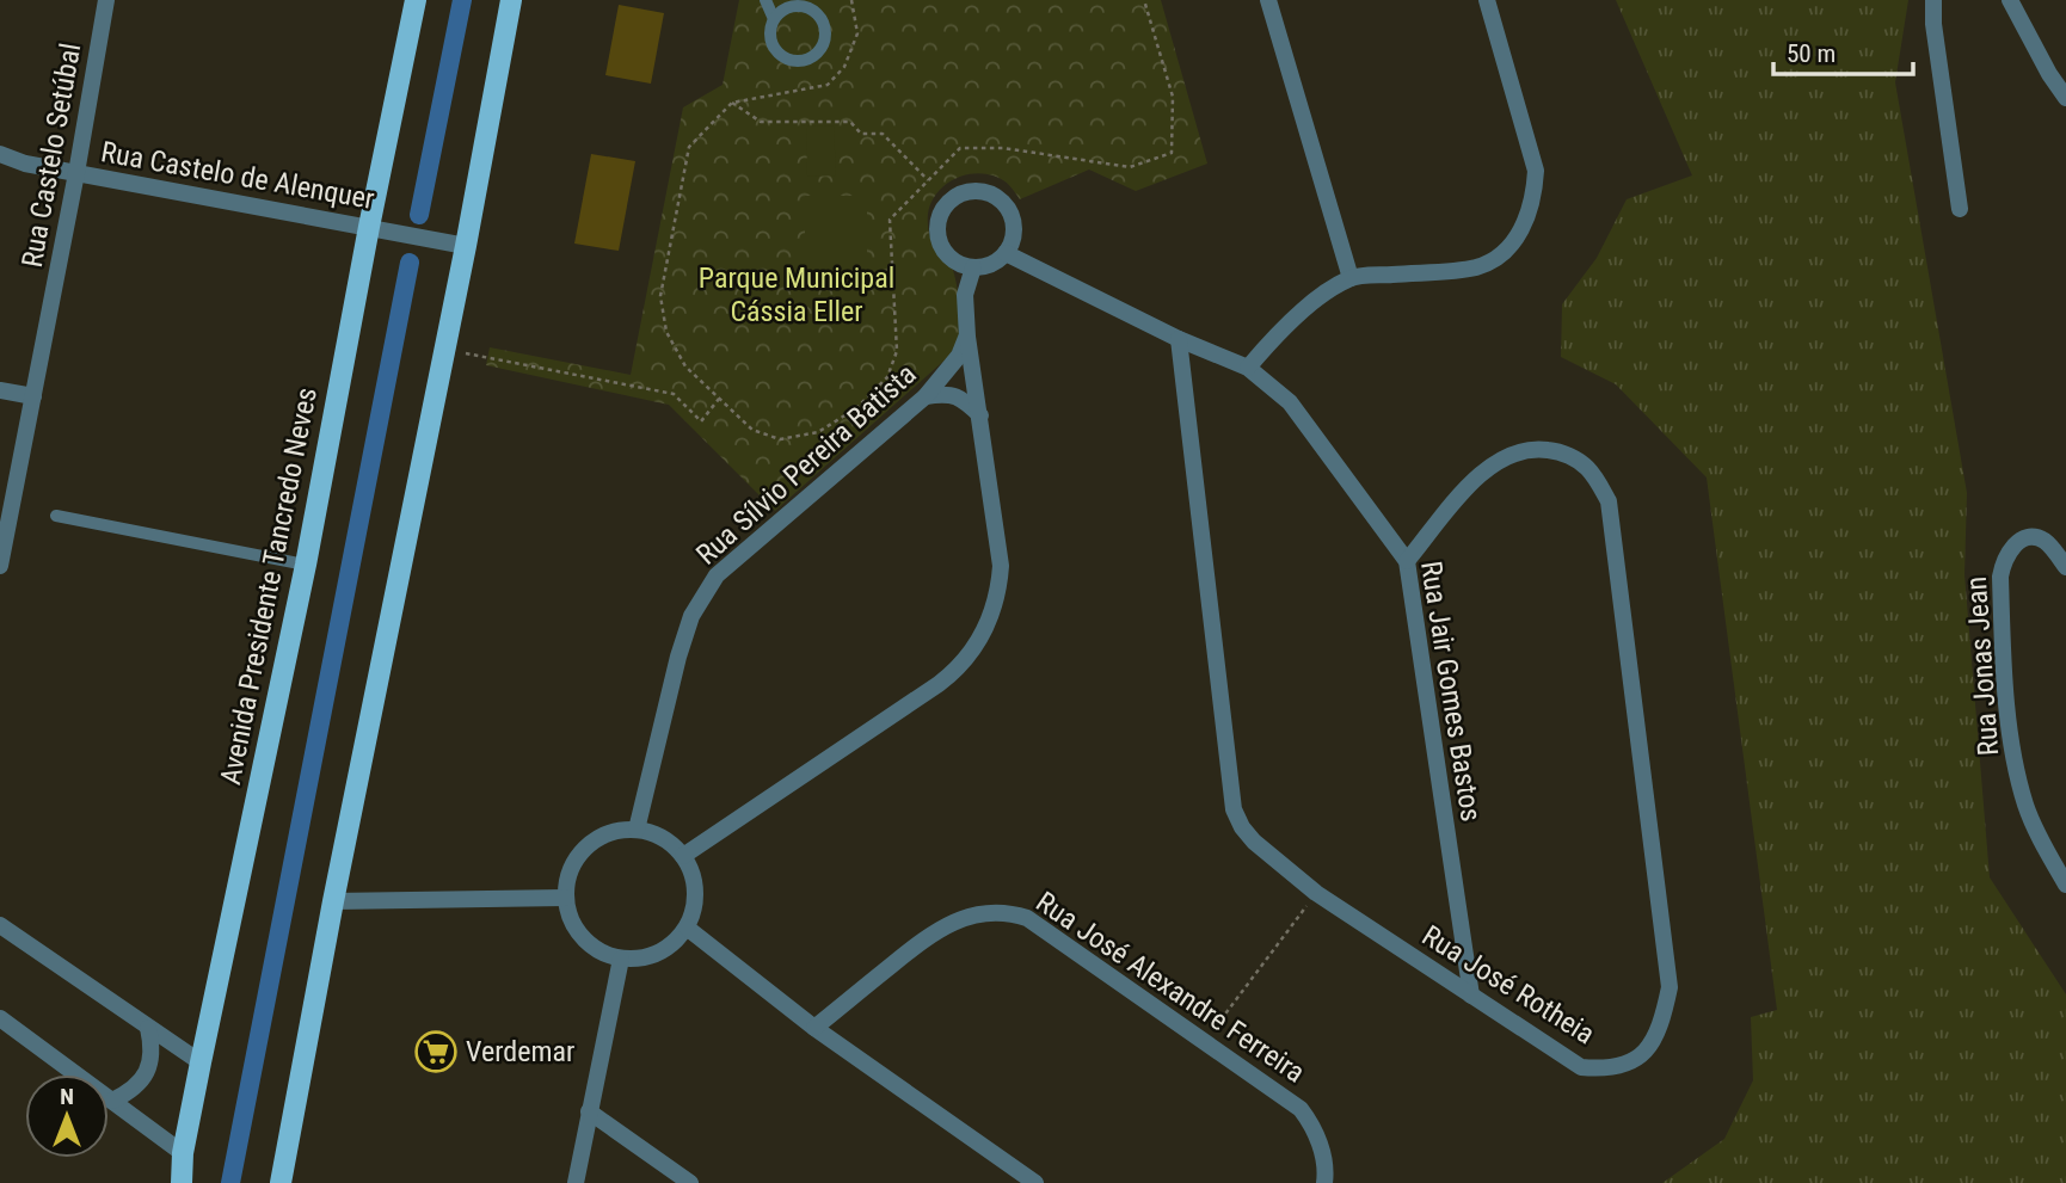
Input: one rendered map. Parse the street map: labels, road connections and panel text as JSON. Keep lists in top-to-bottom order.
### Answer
{
  "streets": {
    "main road": ["Avenida Presidente Tancredo Neves"],
    "street": [
      "Rua Castelo Setúbal",
      "Rua Castelo de Alenquer",
      "Rua Sílvio Pereira Batista",
      "Rua Jonas Jean",
      "Rua Jair Gomes Bastos",
      "Rua José Rotheia",
      "Rua José Alexandre Ferreira"
    ]
  },
  "crossings": [
    ["Rua Castelo Setúbal", "Rua Castelo de Alenquer"],
    ["Rua Castelo de Alenquer", "Avenida Presidente Tancredo Neves"],
    ["Rua Jair Gomes Bastos", "Rua José Rotheia"]
  ],
  "parks": ["Parque Municipal Cássia Eller"],
  "places": {
    "supermarket": ["Verdemar"]
  },
  "scale_bar": "50 m",
  "north": "top"
}
